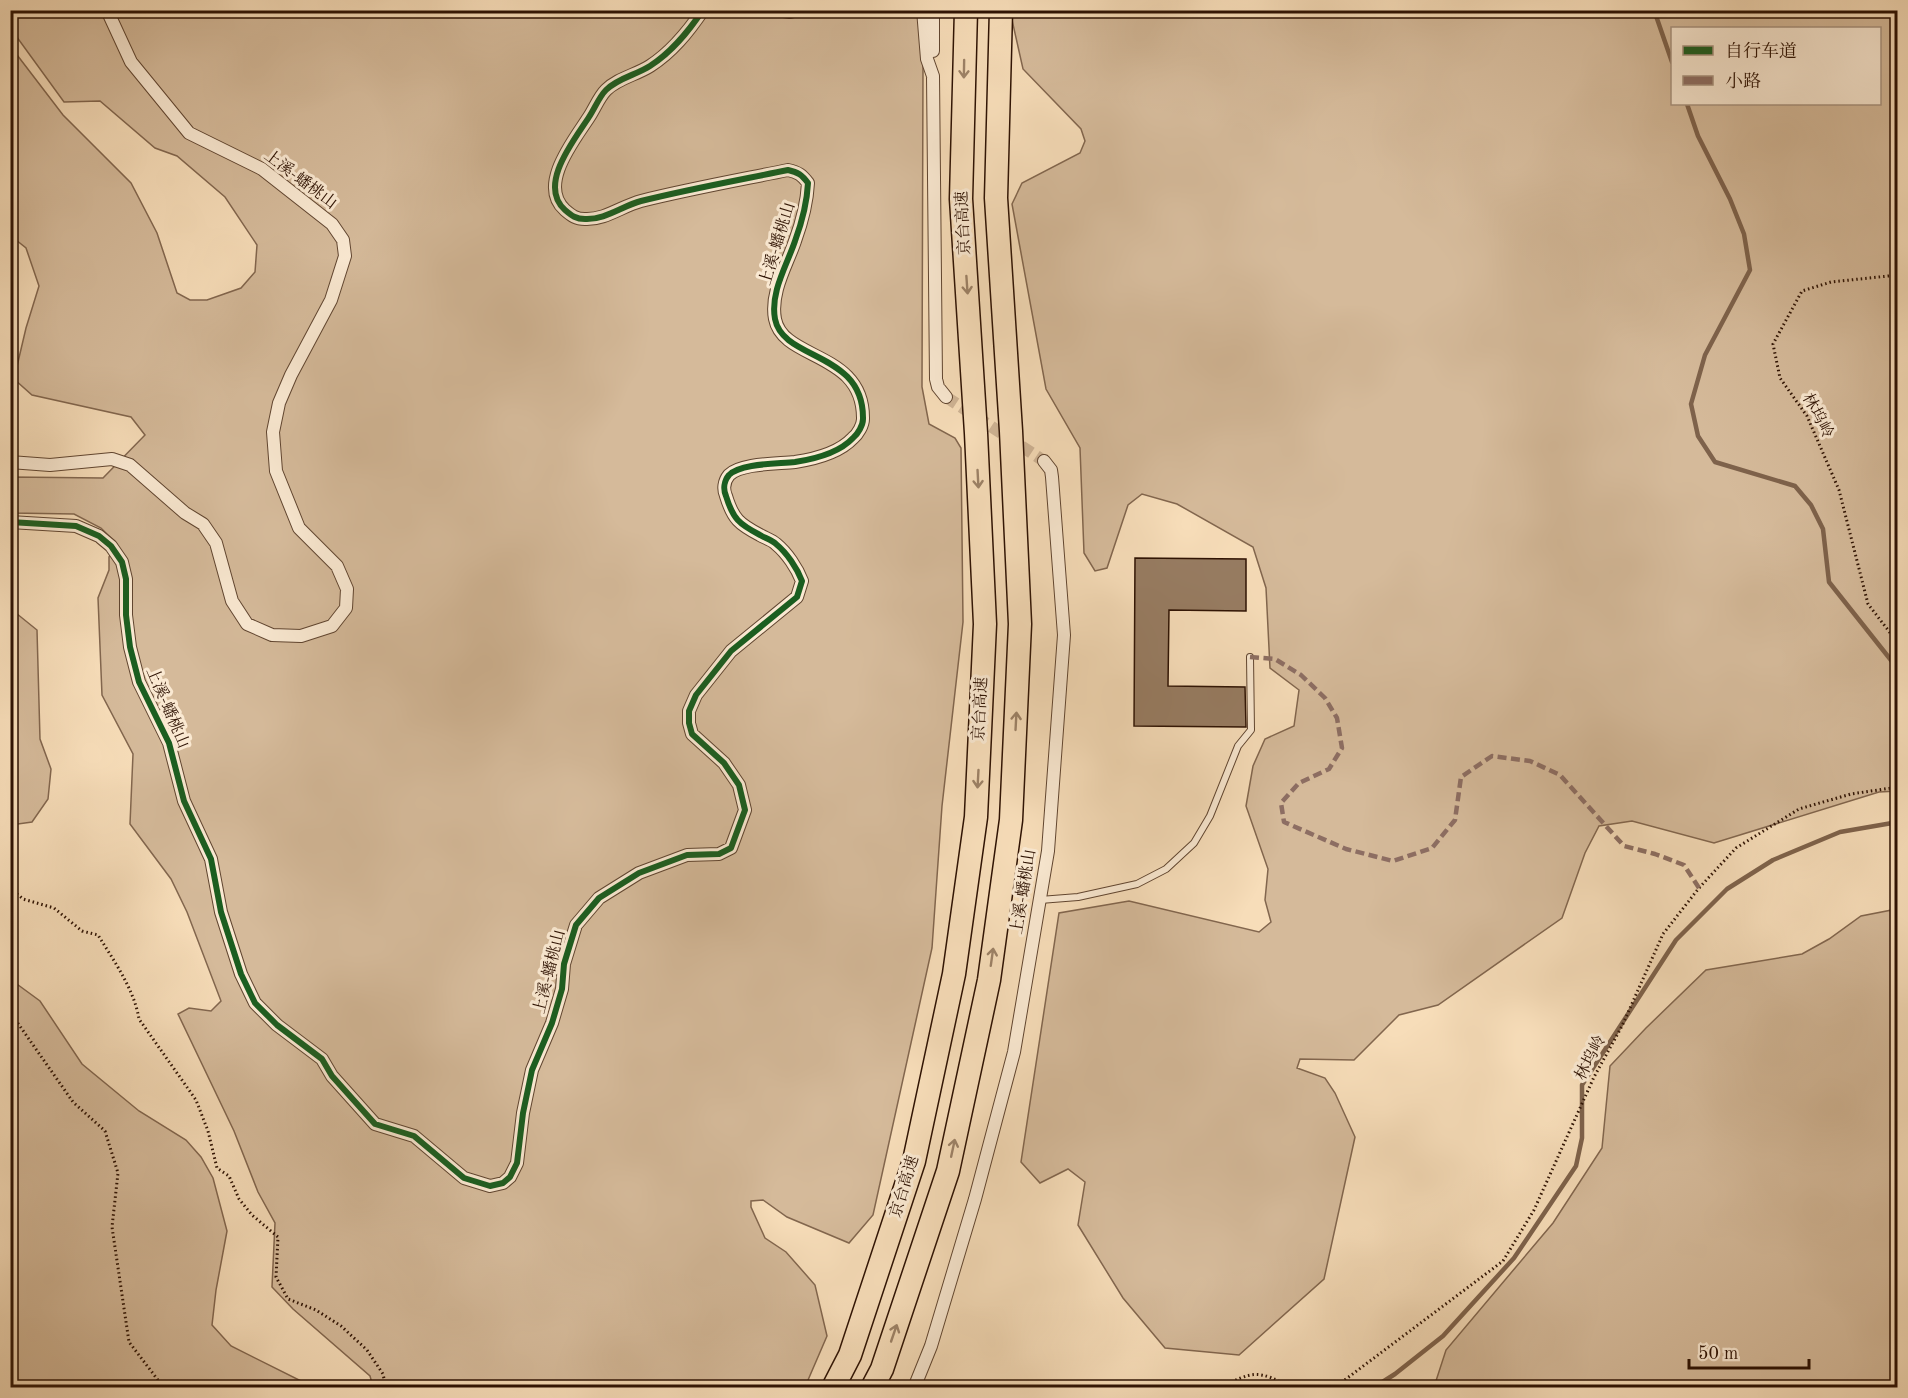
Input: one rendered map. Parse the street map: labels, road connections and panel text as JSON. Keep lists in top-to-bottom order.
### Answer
{
  "streets": {
    "highway": ["京台高速"],
    "street": ["上溪-蟠桃山"],
    "path": ["林坞岭"]
  },
  "legend": ["自行车道", "小路"],
  "scale_bar": "50 m"
}
